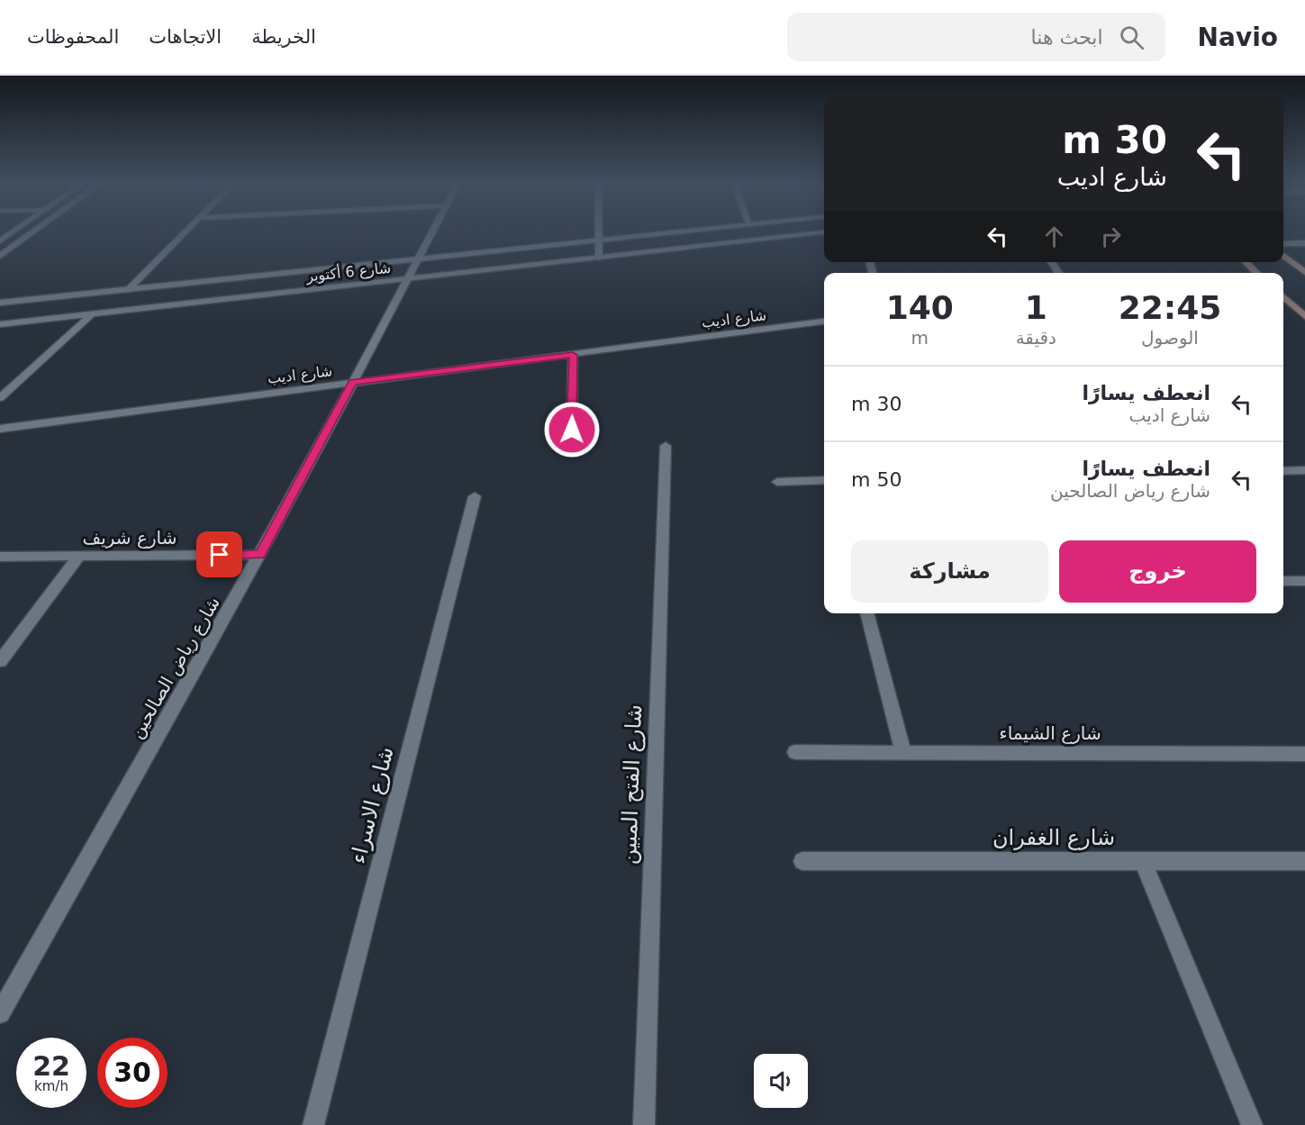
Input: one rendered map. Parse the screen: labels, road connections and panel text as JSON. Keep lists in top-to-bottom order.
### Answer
{
  "streets": {
    "street": [
      "شارع 6 أكتوبر",
      "شارع اديب",
      "شارع شريف",
      "شارع رياض الصالحين",
      "شارع الشيماء",
      "شارع الفتح المبين",
      "شارع الاسراء",
      "شارع الغفران"
    ]
  },
  "crossings": [
    ["شارع 6 أكتوبر", "شارع رياض الصالحين"],
    ["شارع اديب", "شارع رياض الصالحين"],
    ["شارع شريف", "شارع رياض الصالحين"]
  ],
  "page": {
    "header": "Navio",
    "search": "ابحث هنا",
    "nav": ["الخريطة", "الاتجاهات", "المحفوظات"],
    "turn": ["30 m", "شارع اديب"],
    "eta": [
      "22:45",
      "الوصول",
      "1",
      "دقيقة",
      "140",
      "m"
    ],
    "list": [
      {
        "name": "انعطف يسارًا",
        "note": "شارع اديب",
        "value": "30 m"
      },
      {
        "name": "انعطف يسارًا",
        "note": "شارع رياض الصالحين",
        "value": "50 m"
      }
    ],
    "buttons": ["خروج", "مشاركة"],
    "speed": "22 km/h",
    "limit": "30"
  }
}
